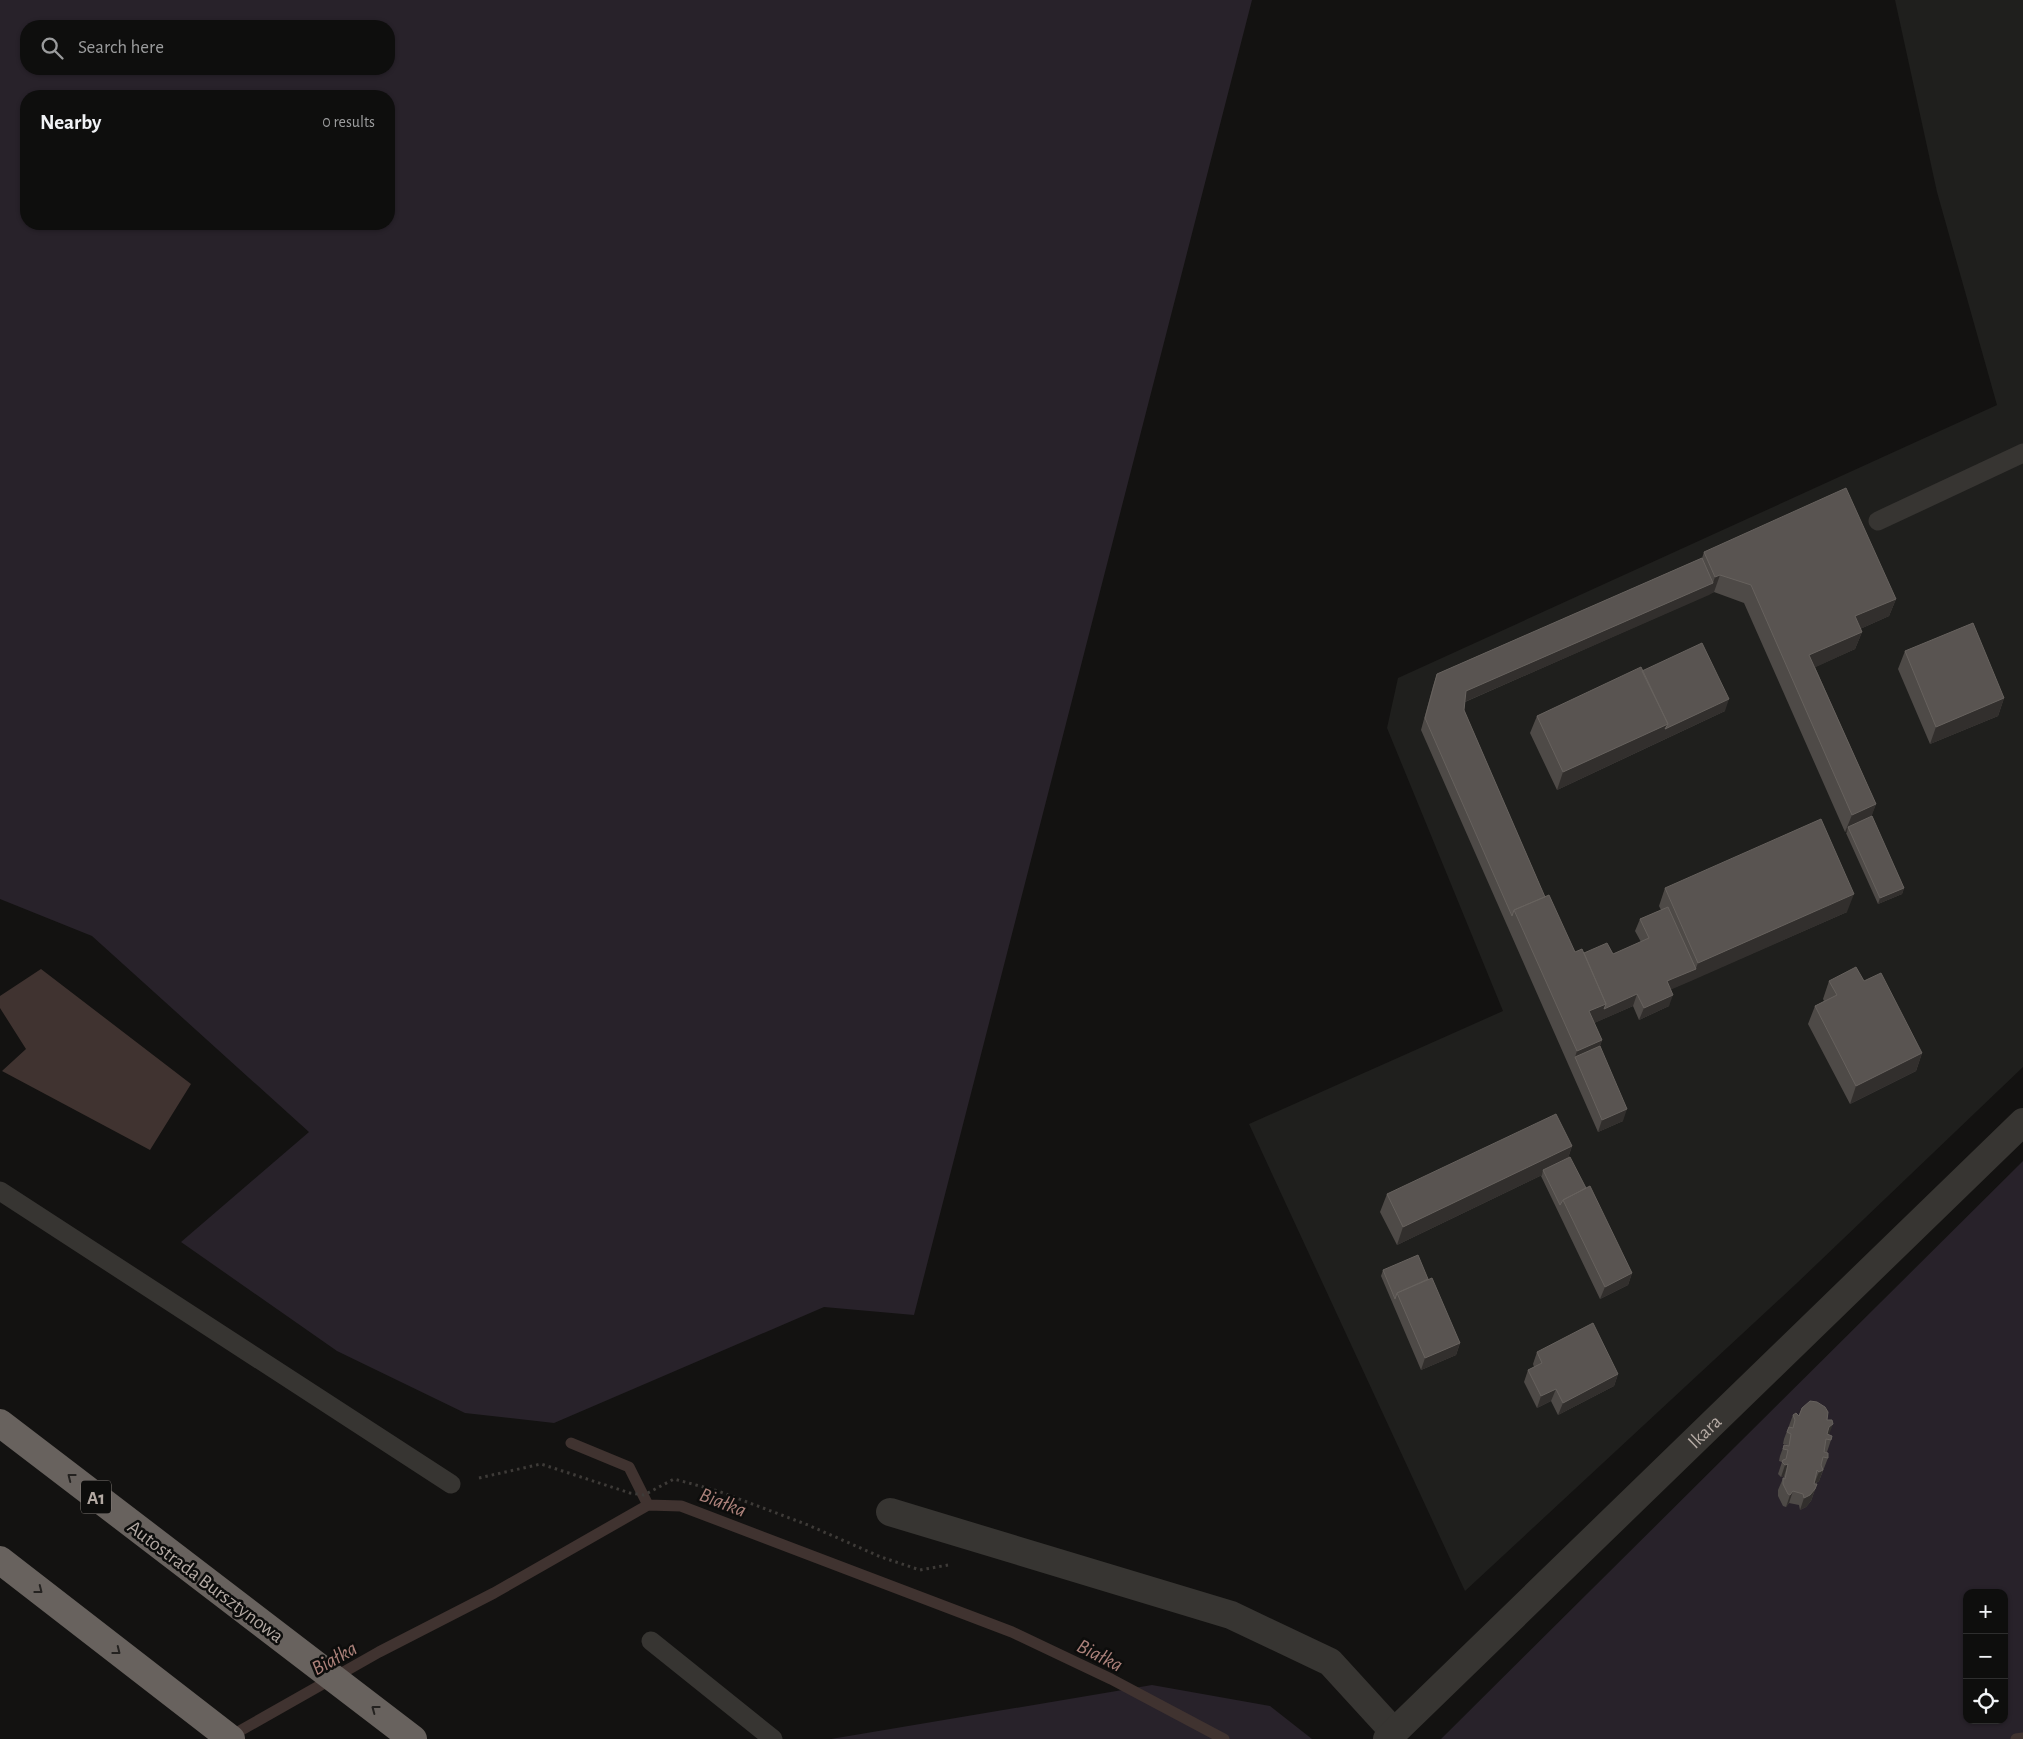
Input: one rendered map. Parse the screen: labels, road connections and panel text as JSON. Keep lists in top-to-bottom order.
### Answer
{
  "streets": {
    "highway": ["A1", "Autostrada Bursztynowa"],
    "street": ["Ikara"]
  },
  "water": ["Białka"],
  "page": {
    "search": "Search here",
    "heading": ["Nearby", "0 results"],
    "map_buttons": ["+", "−"]
  }
}
